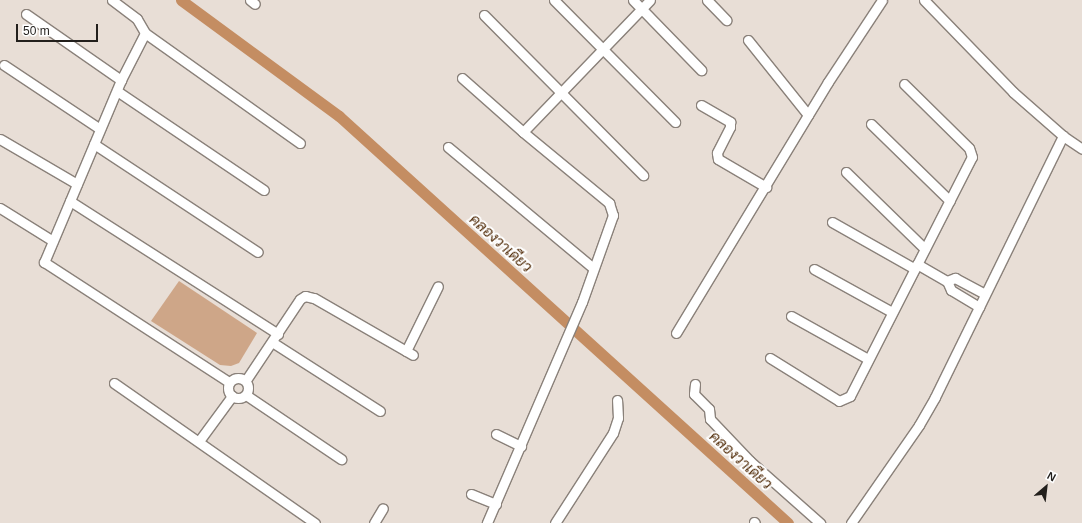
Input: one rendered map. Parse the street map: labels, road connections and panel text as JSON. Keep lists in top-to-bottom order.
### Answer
{
  "water": ["คลองวาเดียว"],
  "scale_bar": "50 m",
  "north": "top right"
}
